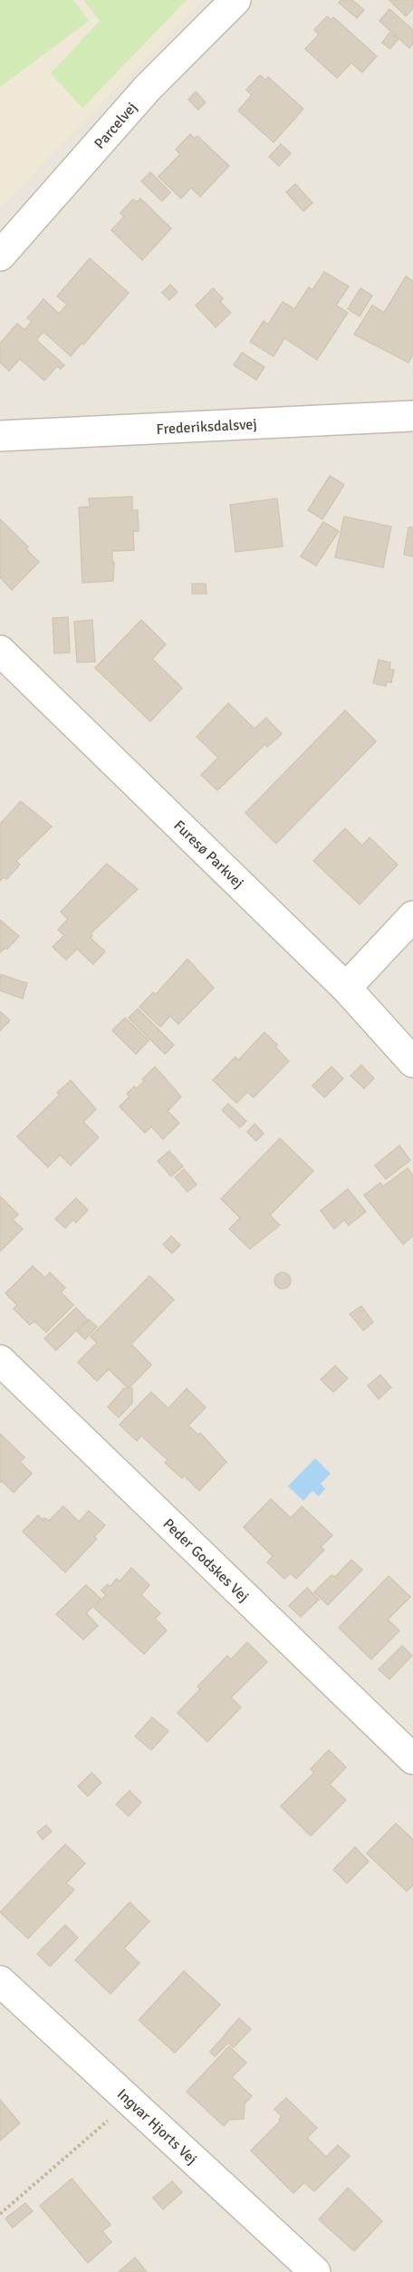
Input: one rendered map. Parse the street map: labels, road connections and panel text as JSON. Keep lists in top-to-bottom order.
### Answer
{
  "streets": {
    "street": [
      "Parcelvej",
      "Frederiksdalsvej",
      "Furesø Parkvej",
      "Peder Godskes Vej",
      "Ingvar Hjorts Vej"
    ]
  }
}
